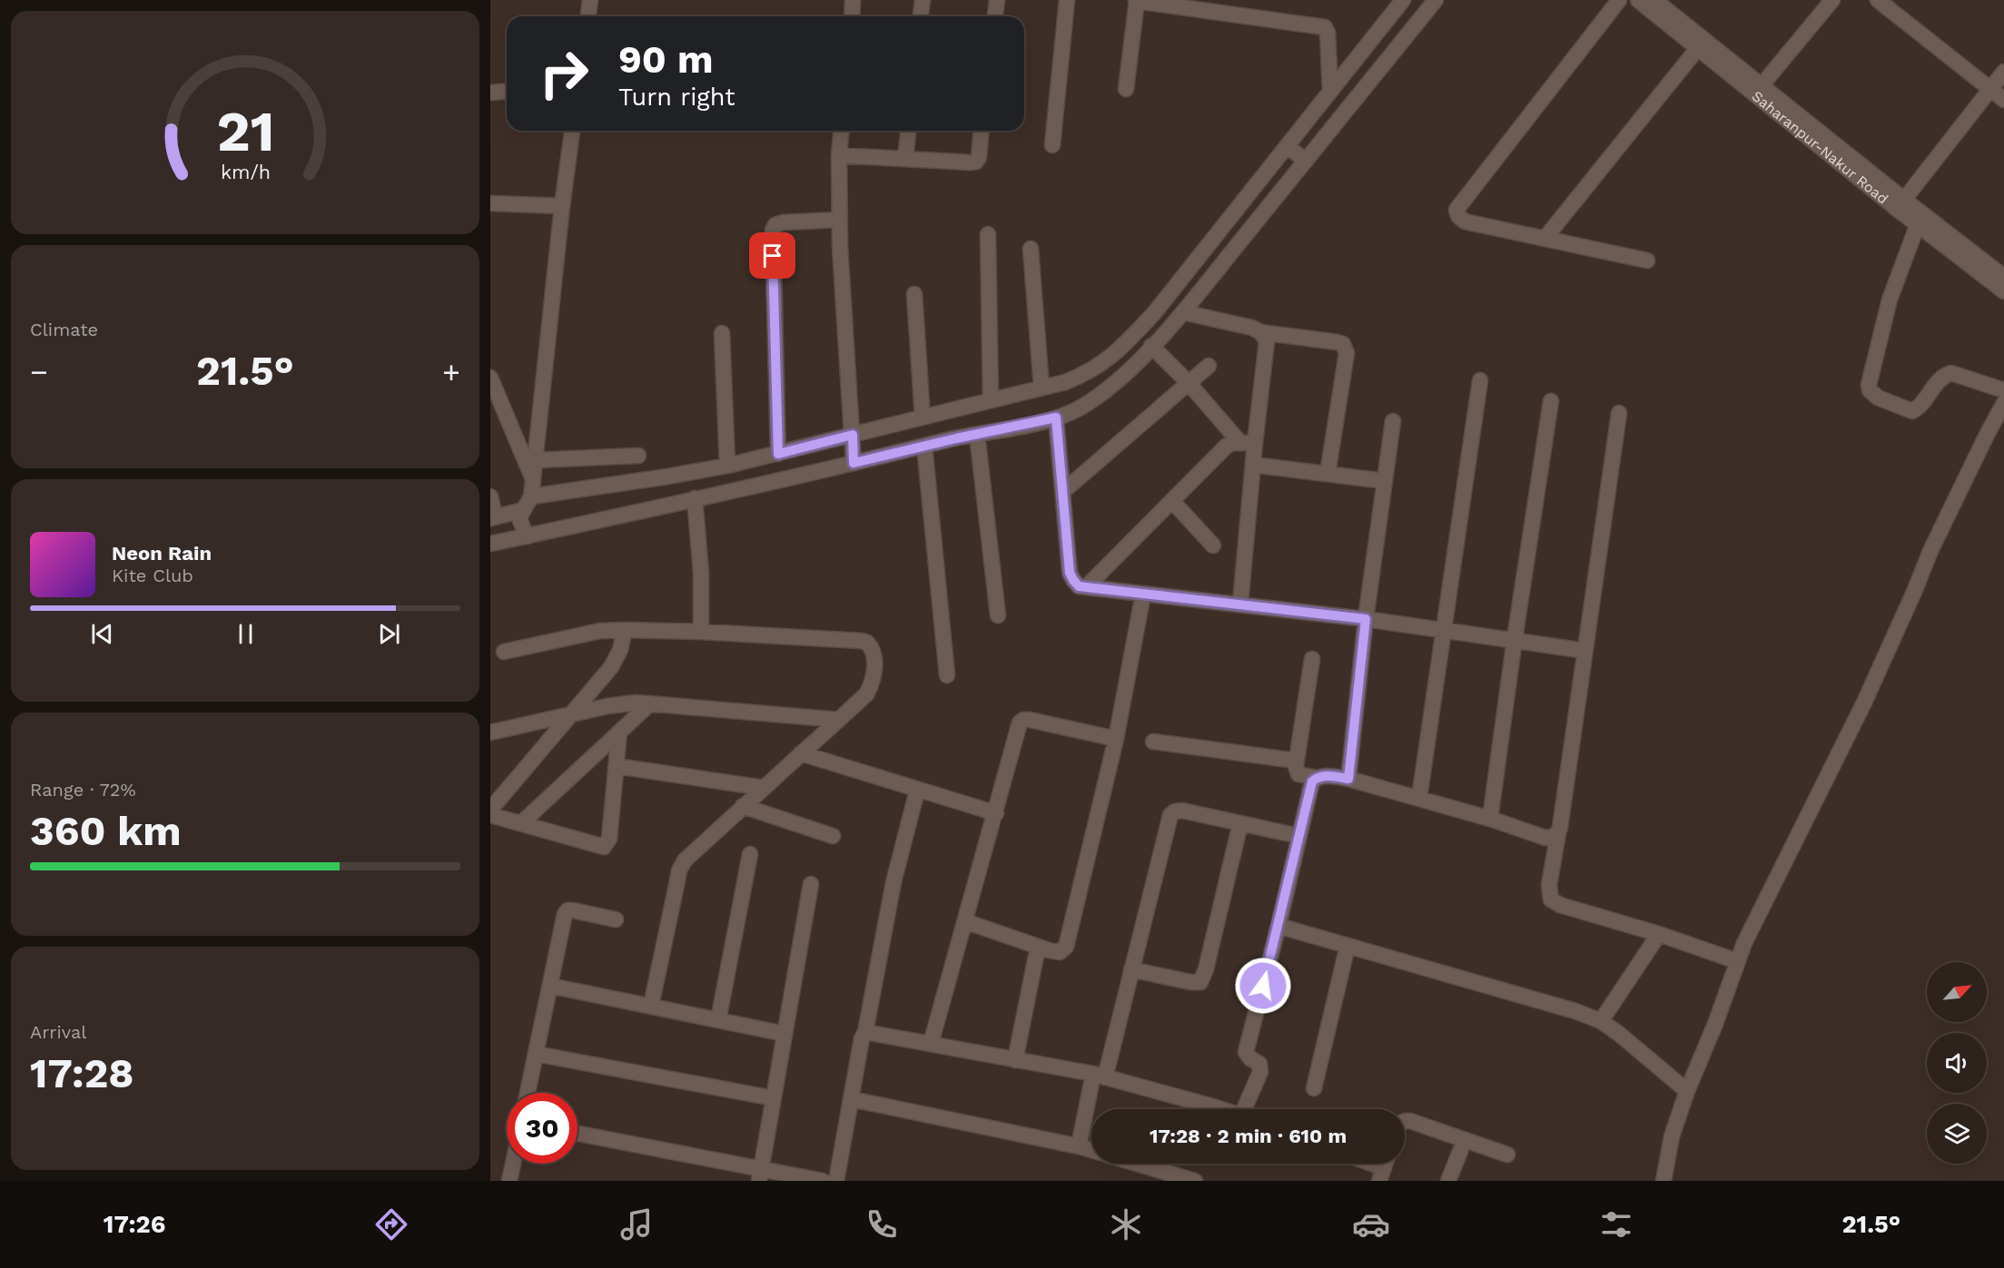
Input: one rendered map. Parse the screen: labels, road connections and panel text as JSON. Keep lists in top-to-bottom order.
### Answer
{
  "streets": {
    "street": ["Saharanpur-Nakur Road"]
  },
  "north": "top right",
  "page": {
    "turn": ["90 m", "Turn right"],
    "tile": [
      "Climate",
      ["Range · 72%", "360 km"],
      ["Arrival", "17:28"]
    ],
    "heat": ["−", "21.5°", "+"],
    "song": ["Neon Rain", "Kite Club"],
    "limit": "30",
    "trip": "17:28 · 2 min · 610 m",
    "tabs": ["17:26", "21.5°"],
    "gauge": ["21", "km/h"]
  }
}
